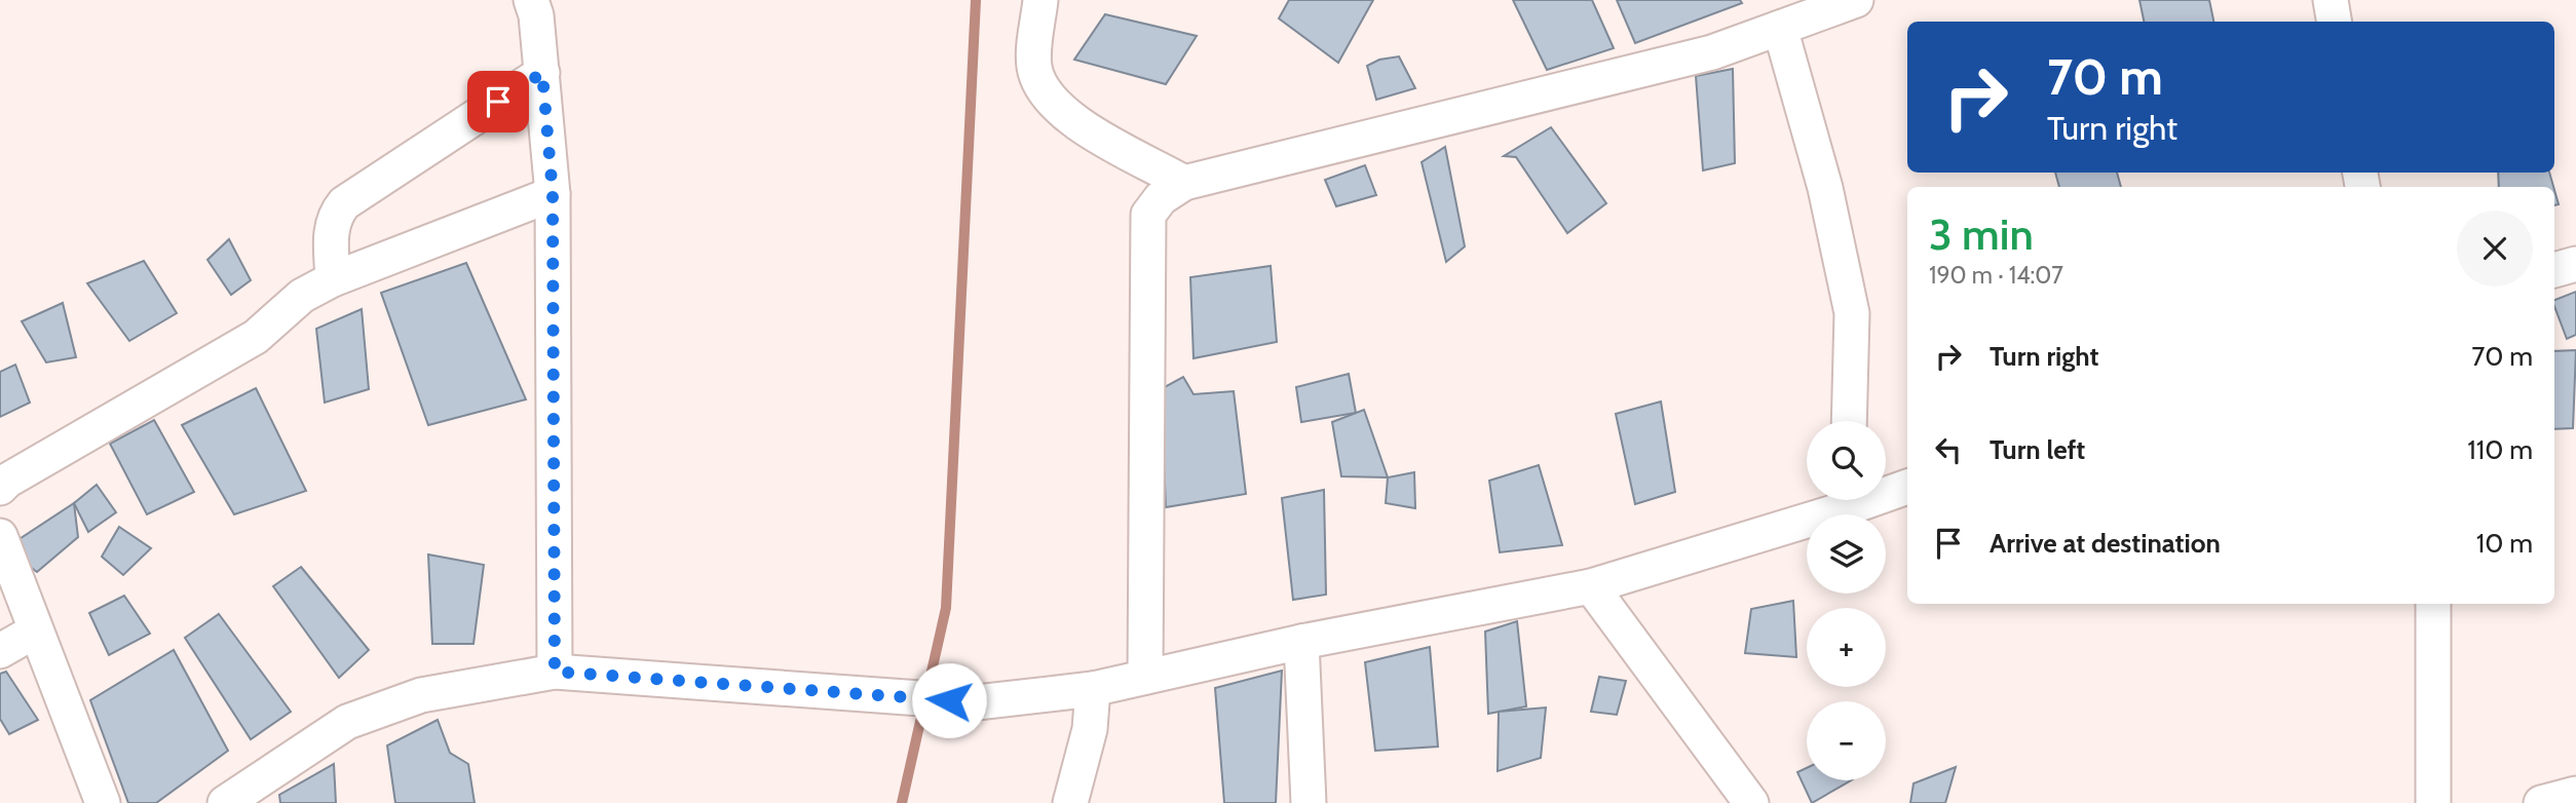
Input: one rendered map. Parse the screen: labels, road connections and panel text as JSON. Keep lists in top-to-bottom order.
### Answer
{
  "page": {
    "turn": ["70 m", "Turn right"],
    "heading": ["3 min", "190 m · 14:07"],
    "list": [
      {
        "name": "Turn right",
        "value": "70 m"
      },
      {
        "name": "Turn left",
        "value": "110 m"
      },
      {
        "name": "Arrive at destination",
        "value": "10 m"
      }
    ],
    "map_buttons": ["+", "−"]
  }
}
